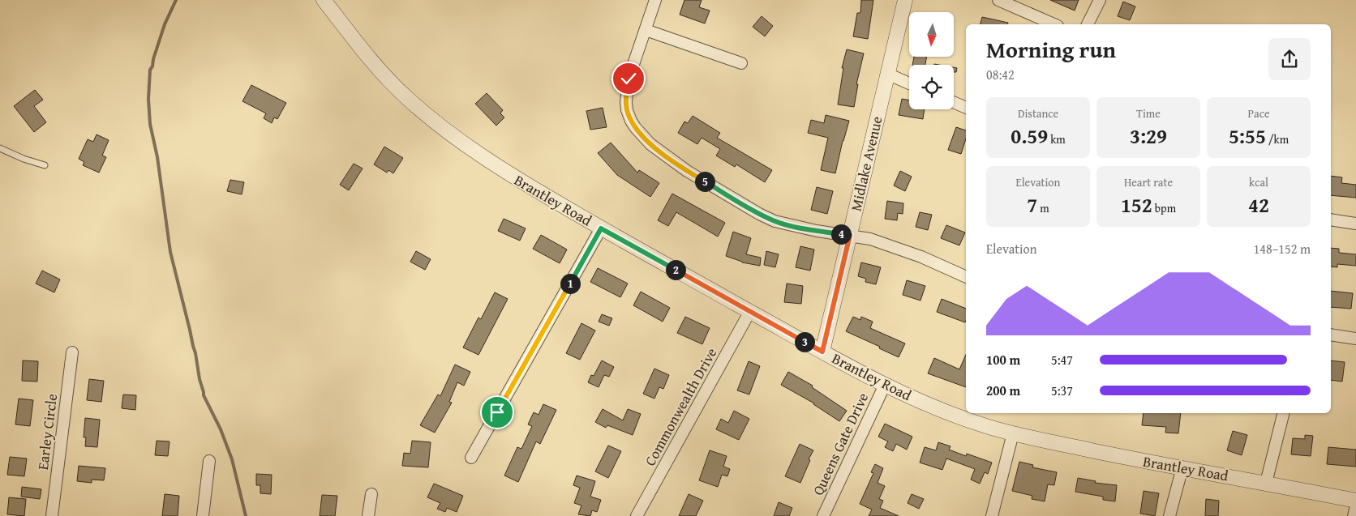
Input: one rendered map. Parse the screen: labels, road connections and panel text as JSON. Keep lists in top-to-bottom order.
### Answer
{
  "streets": {
    "street": [
      "Midlake Avenue",
      "Brantley Road",
      "Commonwealth Drive",
      "Earley Circle",
      "Queens Gate Drive"
    ]
  },
  "crossings": [
    ["Midlake Avenue", "Brantley Road"],
    ["Brantley Road", "Commonwealth Drive"],
    ["Brantley Road", "Queens Gate Drive"]
  ],
  "north": "bottom",
  "page": {
    "heading": ["Morning run", "08:42"],
    "stats": [
      ["Distance", "0.59 km"],
      ["Time", "3:29"],
      ["Pace", "5:55 /km"],
      ["Elevation", "7 m"],
      ["Heart rate", "152 bpm"],
      ["kcal", "42"]
    ],
    "pins": [
      "5",
      "4",
      "2",
      "1",
      "3"
    ],
    "chart": ["Elevation", "148–152 m"],
    "list": [
      {
        "name": "100 m",
        "note": "5:47"
      },
      {
        "name": "200 m",
        "note": "5:37"
      }
    ]
  }
}
